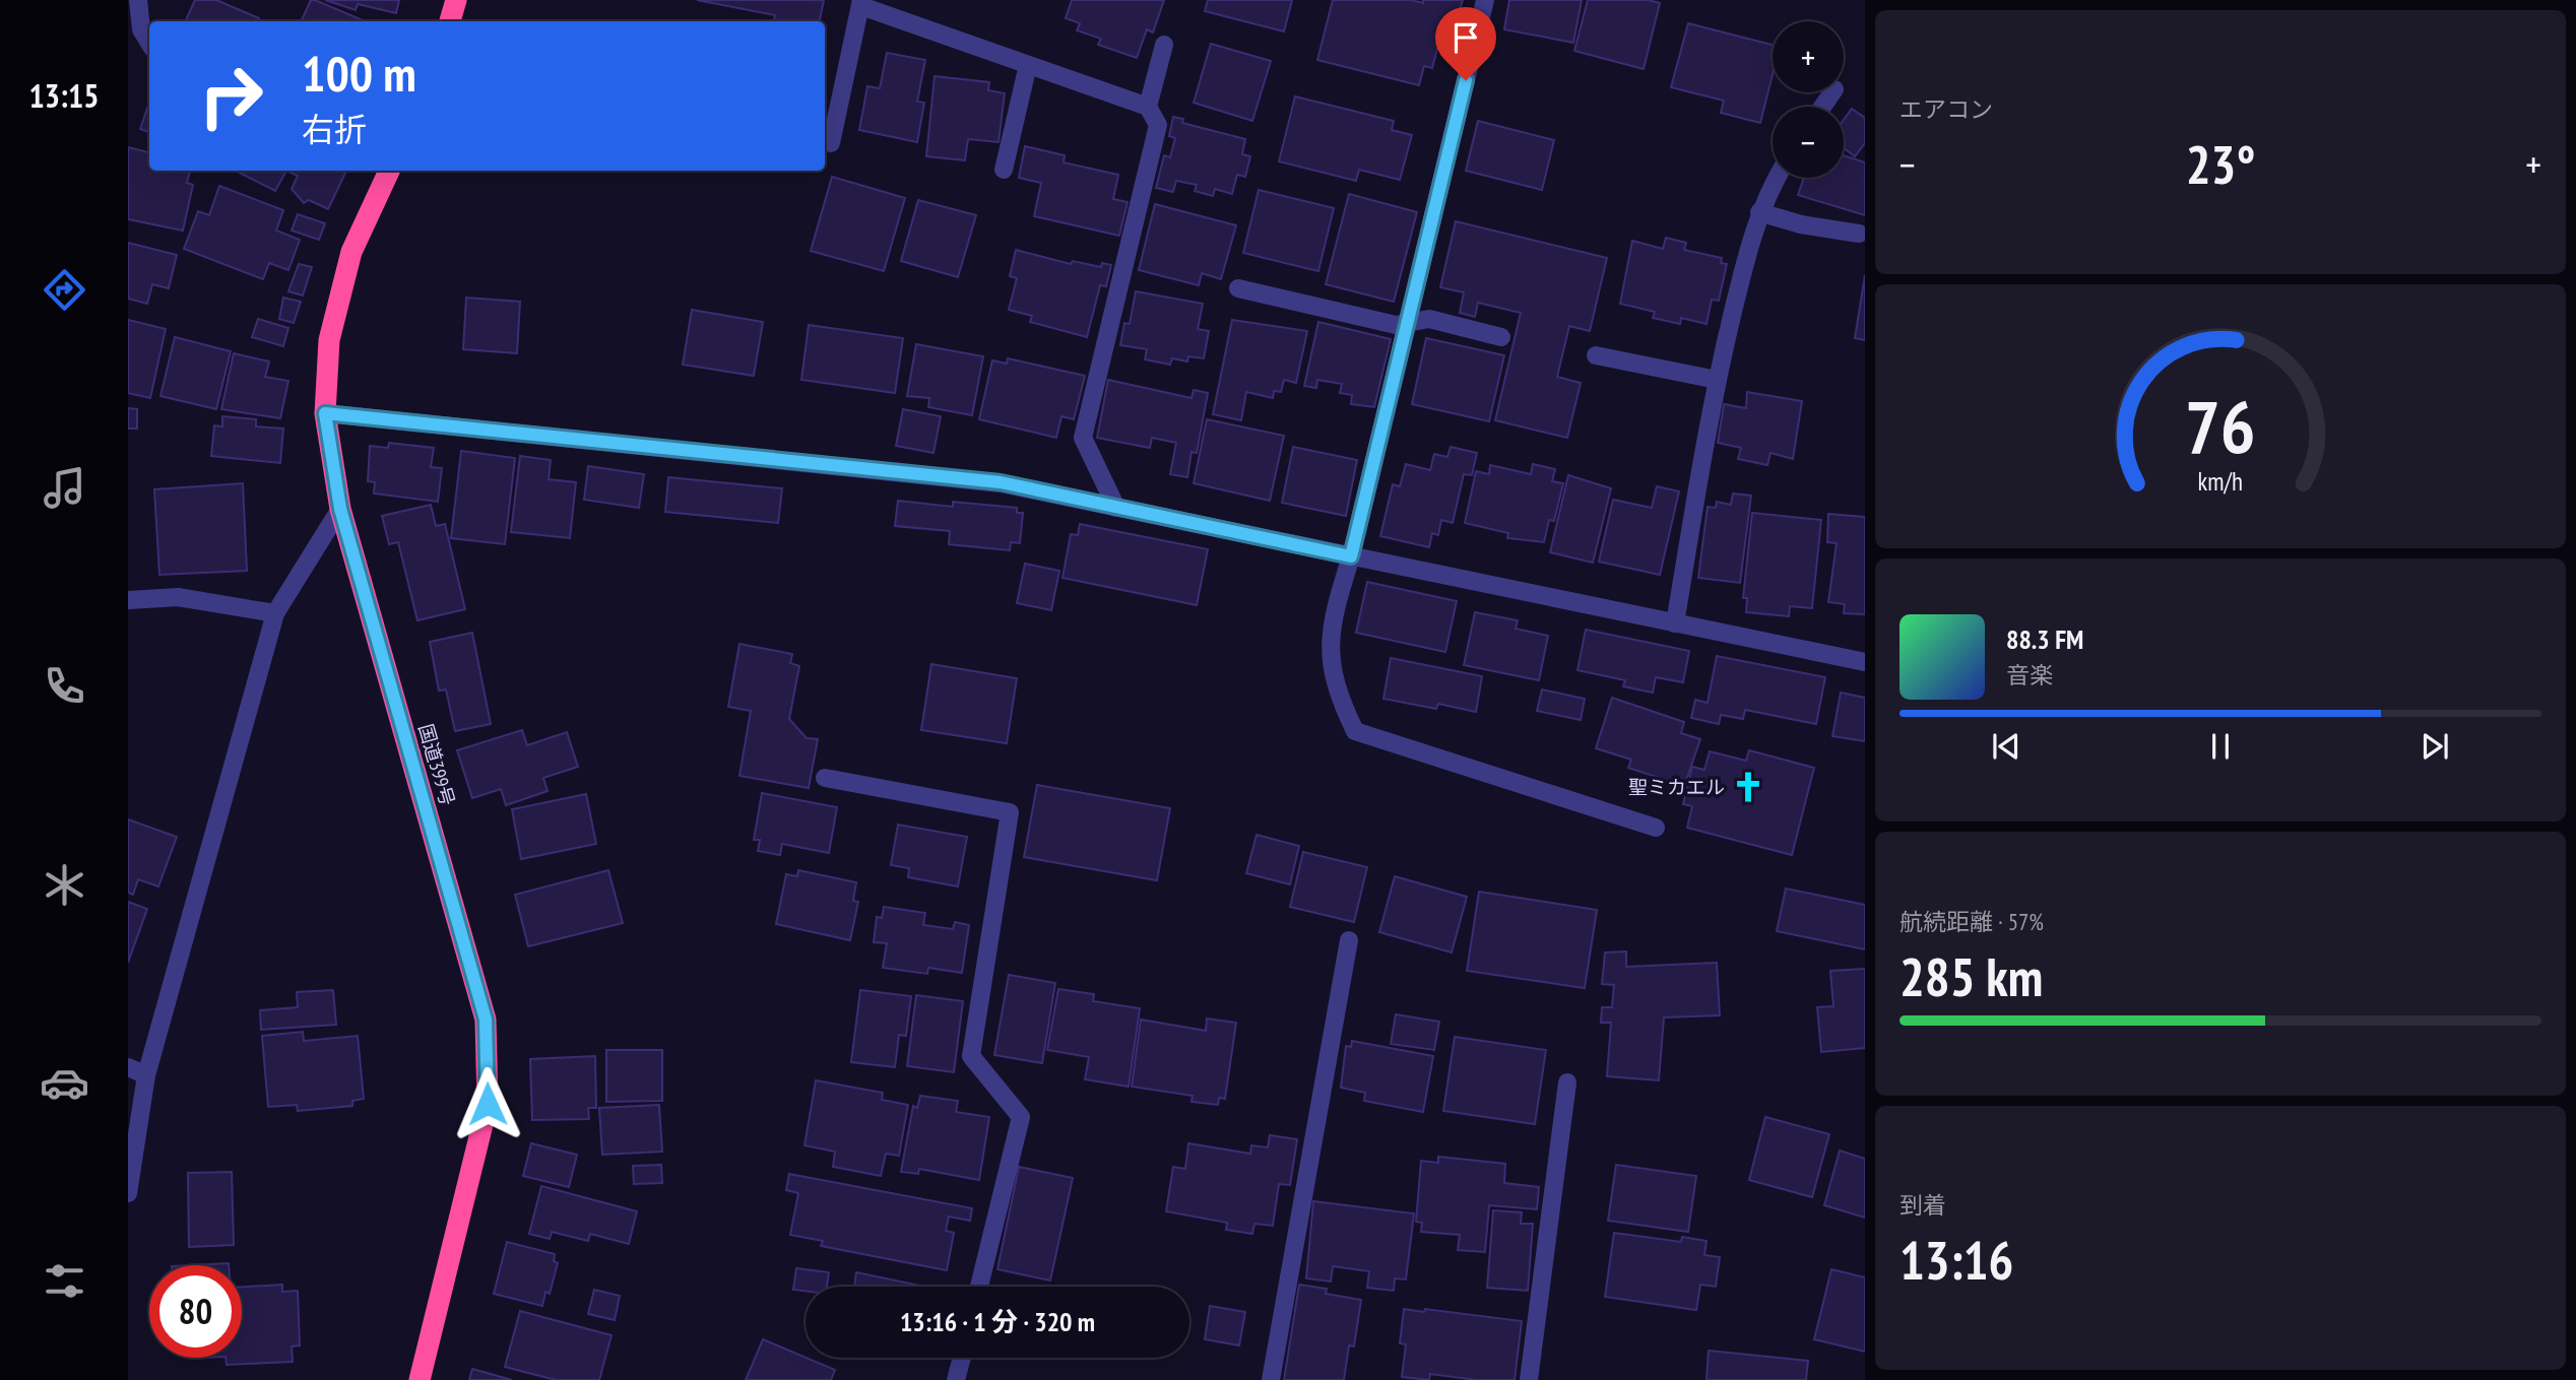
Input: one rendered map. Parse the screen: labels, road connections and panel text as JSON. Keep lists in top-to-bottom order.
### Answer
{
  "streets": {
    "highway": ["国道399号"]
  },
  "places": {
    "church": ["聖ミカエル"]
  },
  "page": {
    "tabs": "13:15",
    "tile": [
      "エアコン",
      ["航続距離 · 57%", "285 km"],
      ["到着", "13:16"]
    ],
    "map_buttons": ["+", "−"],
    "turn": ["100 m", "右折"],
    "heat": ["−", "23°", "+"],
    "song": ["88.3 FM", "音楽"],
    "limit": "80",
    "trip": "13:16 · 1 分 · 320 m",
    "gauge": ["76", "km/h"]
  }
}
